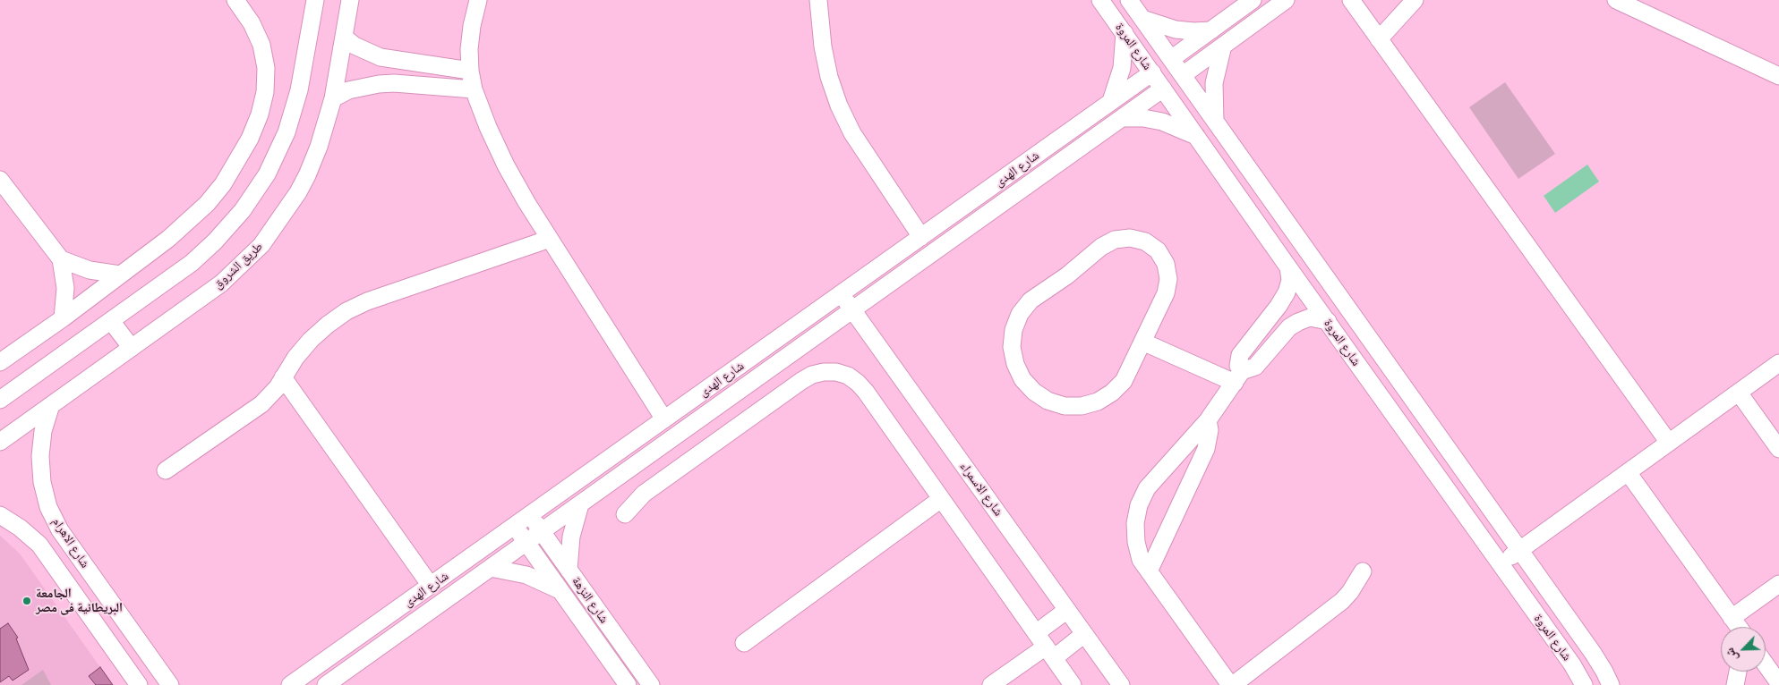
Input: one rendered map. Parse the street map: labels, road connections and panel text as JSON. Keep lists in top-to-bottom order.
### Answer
{
  "streets": {
    "street": [
      "شارع المروة",
      "شارع الهدى",
      "طريق الشروق",
      "شارع الاسمراء",
      "شارع الاهرام",
      "شارع النزهة"
    ]
  },
  "crossings": [
    ["شارع المروة", "شارع الهدى"],
    ["شارع الهدى", "شارع الاسمراء"],
    ["شارع الهدى", "شارع النزهة"],
    ["طريق الشروق", "شارع الاهرام"]
  ],
  "places": ["الجامعة البريطانية فى مصر"],
  "north": "bottom left"
}
